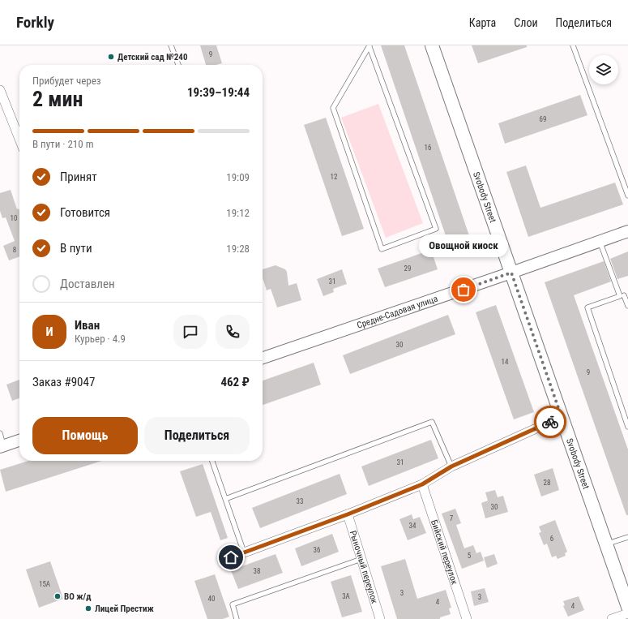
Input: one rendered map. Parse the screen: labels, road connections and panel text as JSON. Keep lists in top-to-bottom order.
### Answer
{
  "streets": {
    "main road": ["Svobody Street"],
    "street": ["Средне-Садовая улица", "Бийский переулок", "Рыночный переулок"]
  },
  "crossings": [
    ["Svobody Street", "Средне-Садовая улица"]
  ],
  "places": [
    "Детский сад №240",
    "Овощной киоск",
    "ВО ж/д",
    "Лицей Престиж"
  ],
  "house_numbers": [
    "9",
    "69",
    "16",
    "12",
    "10",
    "8",
    "29",
    "31",
    "30",
    "14",
    "9",
    "31",
    "28",
    "33",
    "30",
    "7",
    "34",
    "6",
    "36",
    "5",
    "38",
    "15А",
    "3",
    "3А",
    "3",
    "40",
    "4",
    "4"
  ],
  "page": {
    "header": "Forkly",
    "nav": ["Карта", "Слои", "Поделиться"],
    "heading": ["2 мин", "Прибудет через", "19:39–19:44"],
    "panel": [
      "Иван",
      "Курьер · 4.9",
      "Заказ #9047",
      "462 ₽"
    ],
    "bar": "В пути · 210 m",
    "list": [
      ["Принят", "19:09"],
      ["Готовится", "19:12"],
      ["В пути", "19:28"],
      "Доставлен"
    ],
    "bubble": "Овощной киоск",
    "round": "И",
    "buttons": ["Помощь", "Поделиться"]
  }
}
